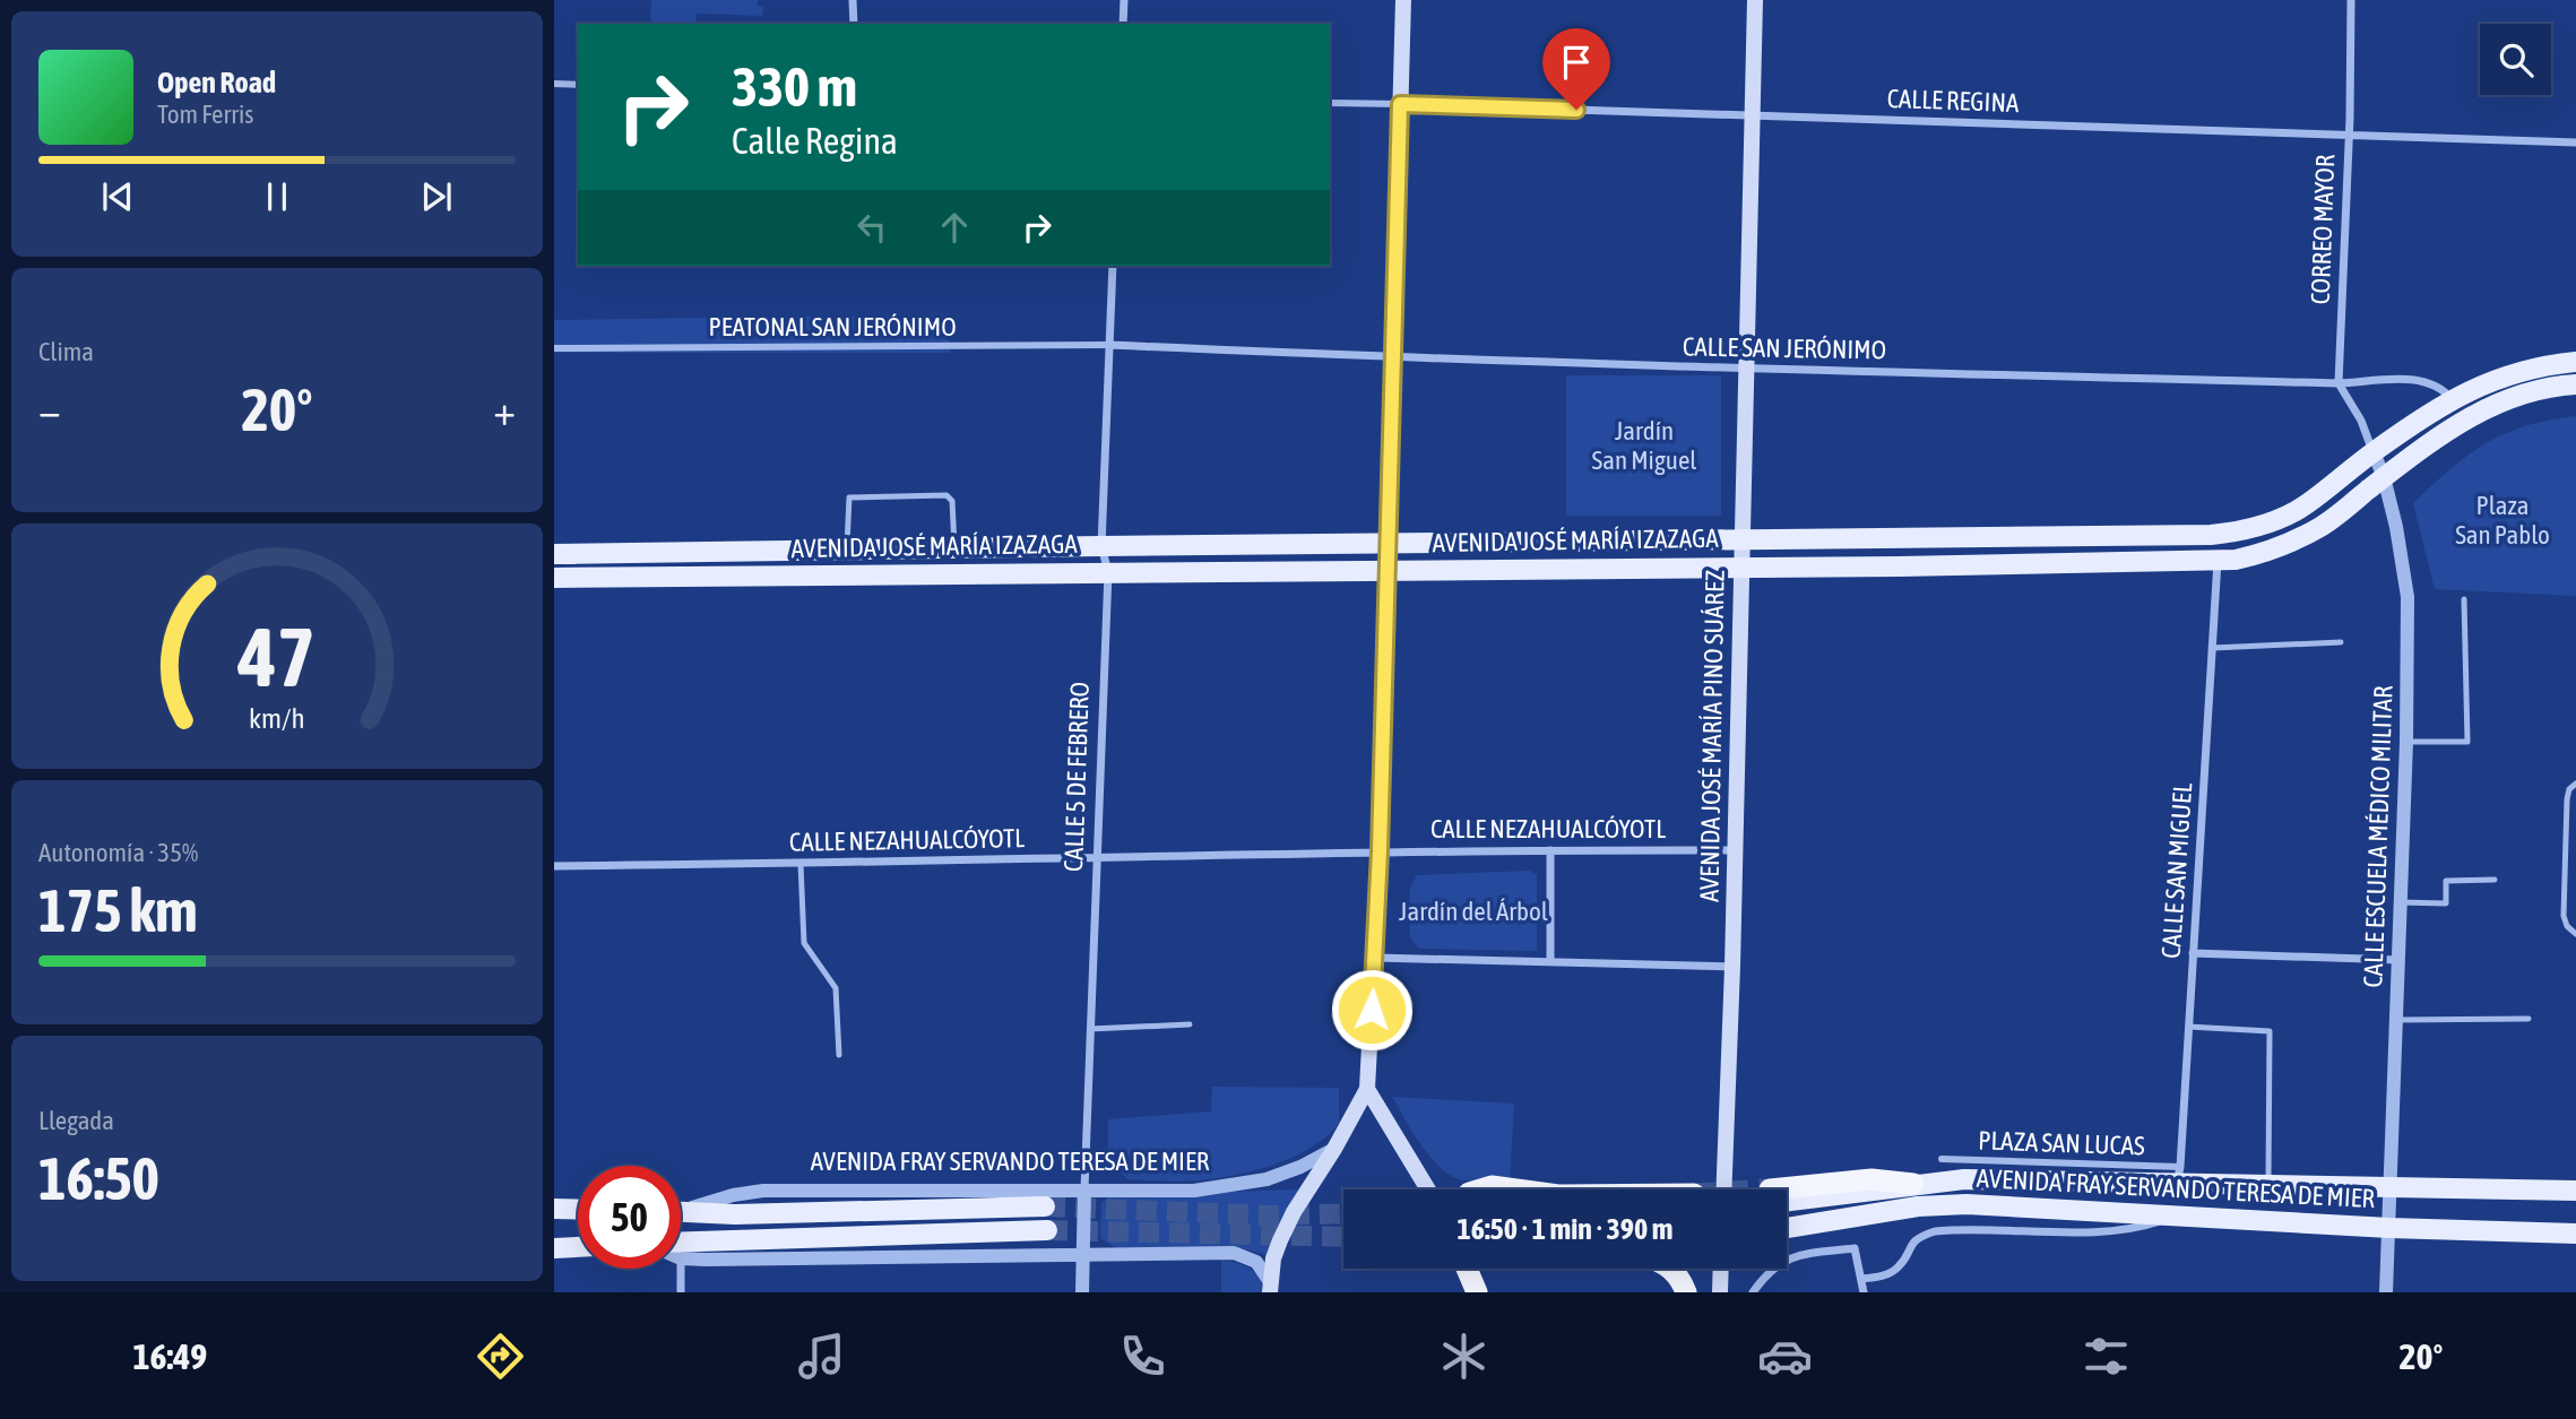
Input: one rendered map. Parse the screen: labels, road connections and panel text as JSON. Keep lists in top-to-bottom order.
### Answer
{
  "streets": {
    "main road": ["AVENIDA JOSÉ MARÍA IZAZAGA", "AVENIDA JOSÉ MARÍA PINO SUÁREZ", "AVENIDA FRAY SERVANDO TERESA DE MIER"],
    "street": [
      "CALLE REGINA",
      "CORREO MAYOR",
      "PEATONAL SAN JERÓNIMO",
      "CALLE SAN JERÓNIMO",
      "CALLE 5 DE FEBRERO",
      "CALLE NEZAHUALCÓYOTL",
      "CALLE ESCUELA MÉDICO MILITAR",
      "CALLE SAN MIGUEL",
      "PLAZA SAN LUCAS"
    ]
  },
  "crossings": [
    ["CALLE REGINA", "CORREO MAYOR"],
    ["CALLE REGINA", "AVENIDA JOSÉ MARÍA PINO SUÁREZ"],
    ["CORREO MAYOR", "CALLE SAN JERÓNIMO"],
    ["PEATONAL SAN JERÓNIMO", "CALLE SAN JERÓNIMO"],
    ["PEATONAL SAN JERÓNIMO", "CALLE 5 DE FEBRERO"],
    ["CALLE SAN JERÓNIMO", "AVENIDA JOSÉ MARÍA IZAZAGA"],
    ["CALLE SAN JERÓNIMO", "AVENIDA JOSÉ MARÍA PINO SUÁREZ"],
    ["CALLE SAN JERÓNIMO", "CALLE 5 DE FEBRERO"],
    ["AVENIDA JOSÉ MARÍA IZAZAGA", "AVENIDA JOSÉ MARÍA PINO SUÁREZ"],
    ["AVENIDA JOSÉ MARÍA IZAZAGA", "CALLE 5 DE FEBRERO"],
    ["AVENIDA JOSÉ MARÍA IZAZAGA", "CALLE ESCUELA MÉDICO MILITAR"],
    ["AVENIDA JOSÉ MARÍA IZAZAGA", "CALLE SAN MIGUEL"],
    ["AVENIDA JOSÉ MARÍA PINO SUÁREZ", "CALLE NEZAHUALCÓYOTL"],
    ["CALLE 5 DE FEBRERO", "CALLE NEZAHUALCÓYOTL"],
    ["CALLE 5 DE FEBRERO", "AVENIDA FRAY SERVANDO TERESA DE MIER"],
    ["CALLE ESCUELA MÉDICO MILITAR", "AVENIDA FRAY SERVANDO TERESA DE MIER"],
    ["CALLE SAN MIGUEL", "PLAZA SAN LUCAS"],
    ["CALLE SAN MIGUEL", "AVENIDA FRAY SERVANDO TERESA DE MIER"],
    ["PLAZA SAN LUCAS", "AVENIDA FRAY SERVANDO TERESA DE MIER"]
  ],
  "parks": ["Jardín San Miguel", "Plaza San Pablo", "Jardín del Árbol"],
  "page": {
    "turn": ["330 m", "Calle Regina"],
    "song": ["Open Road", "Tom Ferris"],
    "tile": [
      "Clima",
      ["Autonomía · 35%", "175 km"],
      ["Llegada", "16:50"]
    ],
    "heat": ["−", "20°", "+"],
    "limit": "50",
    "trip": "16:50 · 1 min · 390 m",
    "tabs": ["16:49", "20°"],
    "gauge": ["47", "km/h"]
  }
}
